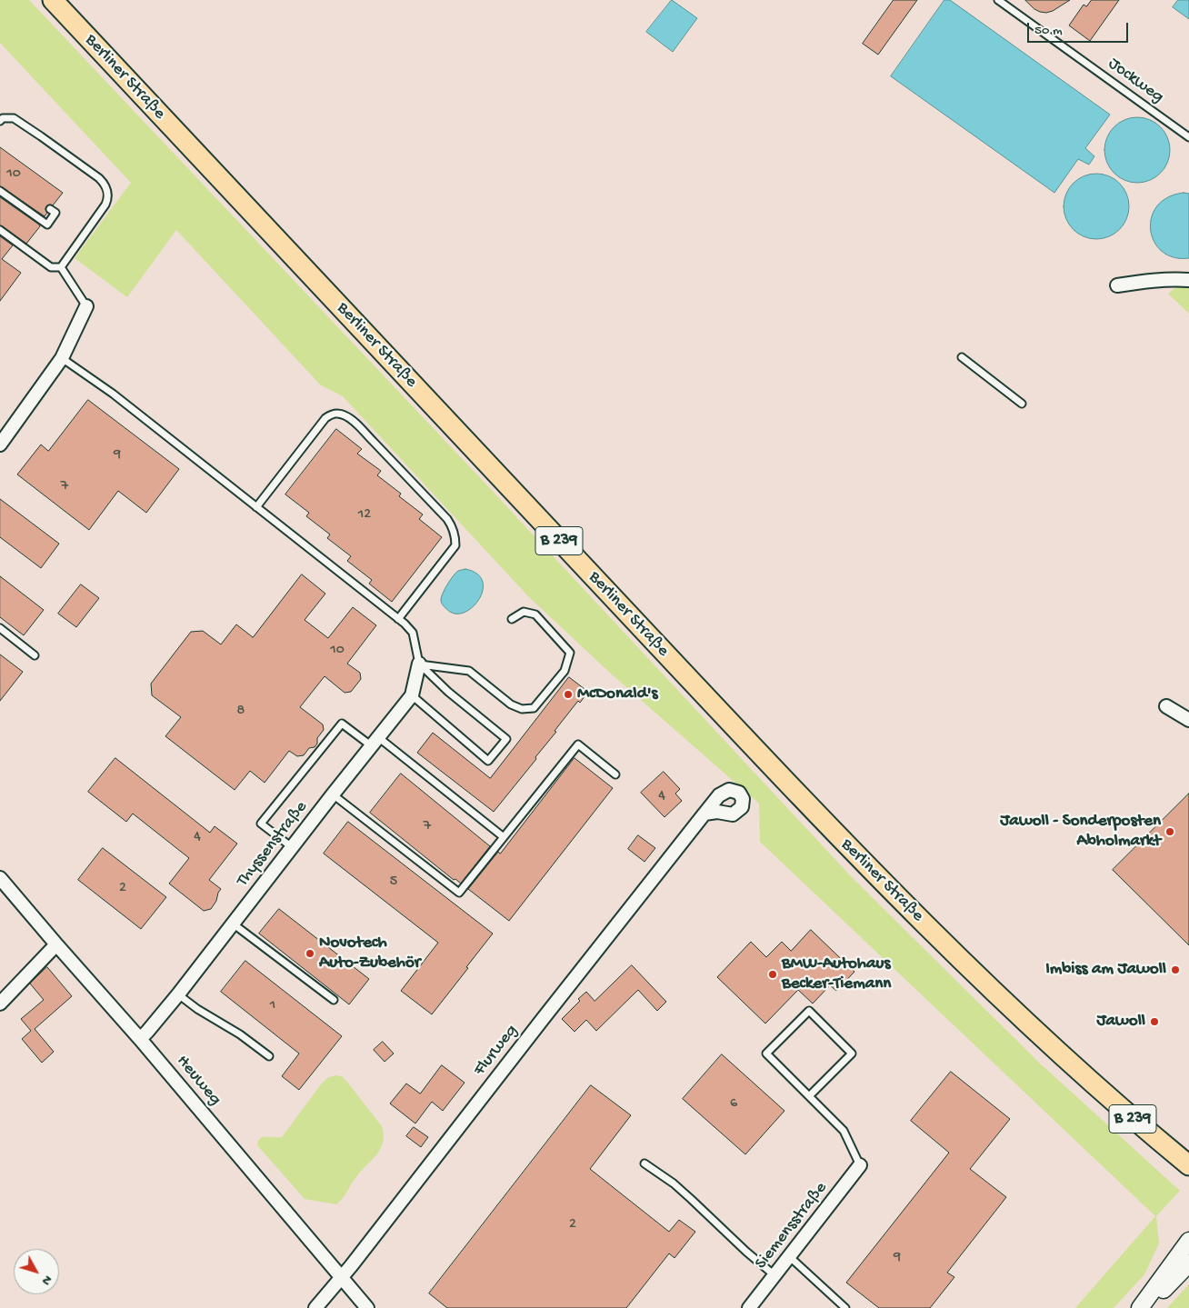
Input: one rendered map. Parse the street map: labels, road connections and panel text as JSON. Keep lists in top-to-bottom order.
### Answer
{
  "streets": {
    "main road": ["Berliner Straße", "B 239"],
    "street": [
      "Thyssenstraße",
      "Flurweg",
      "Heuweg",
      "Siemensstraße"
    ],
    "lane": ["Jockweg"]
  },
  "crossings": [
    ["Thyssenstraße", "Heuweg"],
    ["Flurweg", "Heuweg"]
  ],
  "places": [
    "McDonald's",
    "Jawoll - Sonderposten Abholmarkt",
    "Novotech Auto-Zubehör",
    "Imbiss am Jawoll",
    "BMW-Autohaus Becker-Tiemann",
    "Jawoll"
  ],
  "house_numbers": [
    "10",
    "9",
    "7",
    "12",
    "10",
    "8",
    "4",
    "7",
    "4",
    "5",
    "2",
    "1",
    "6",
    "2",
    "9"
  ],
  "scale_bar": "50 m",
  "north": "bottom right"
}
